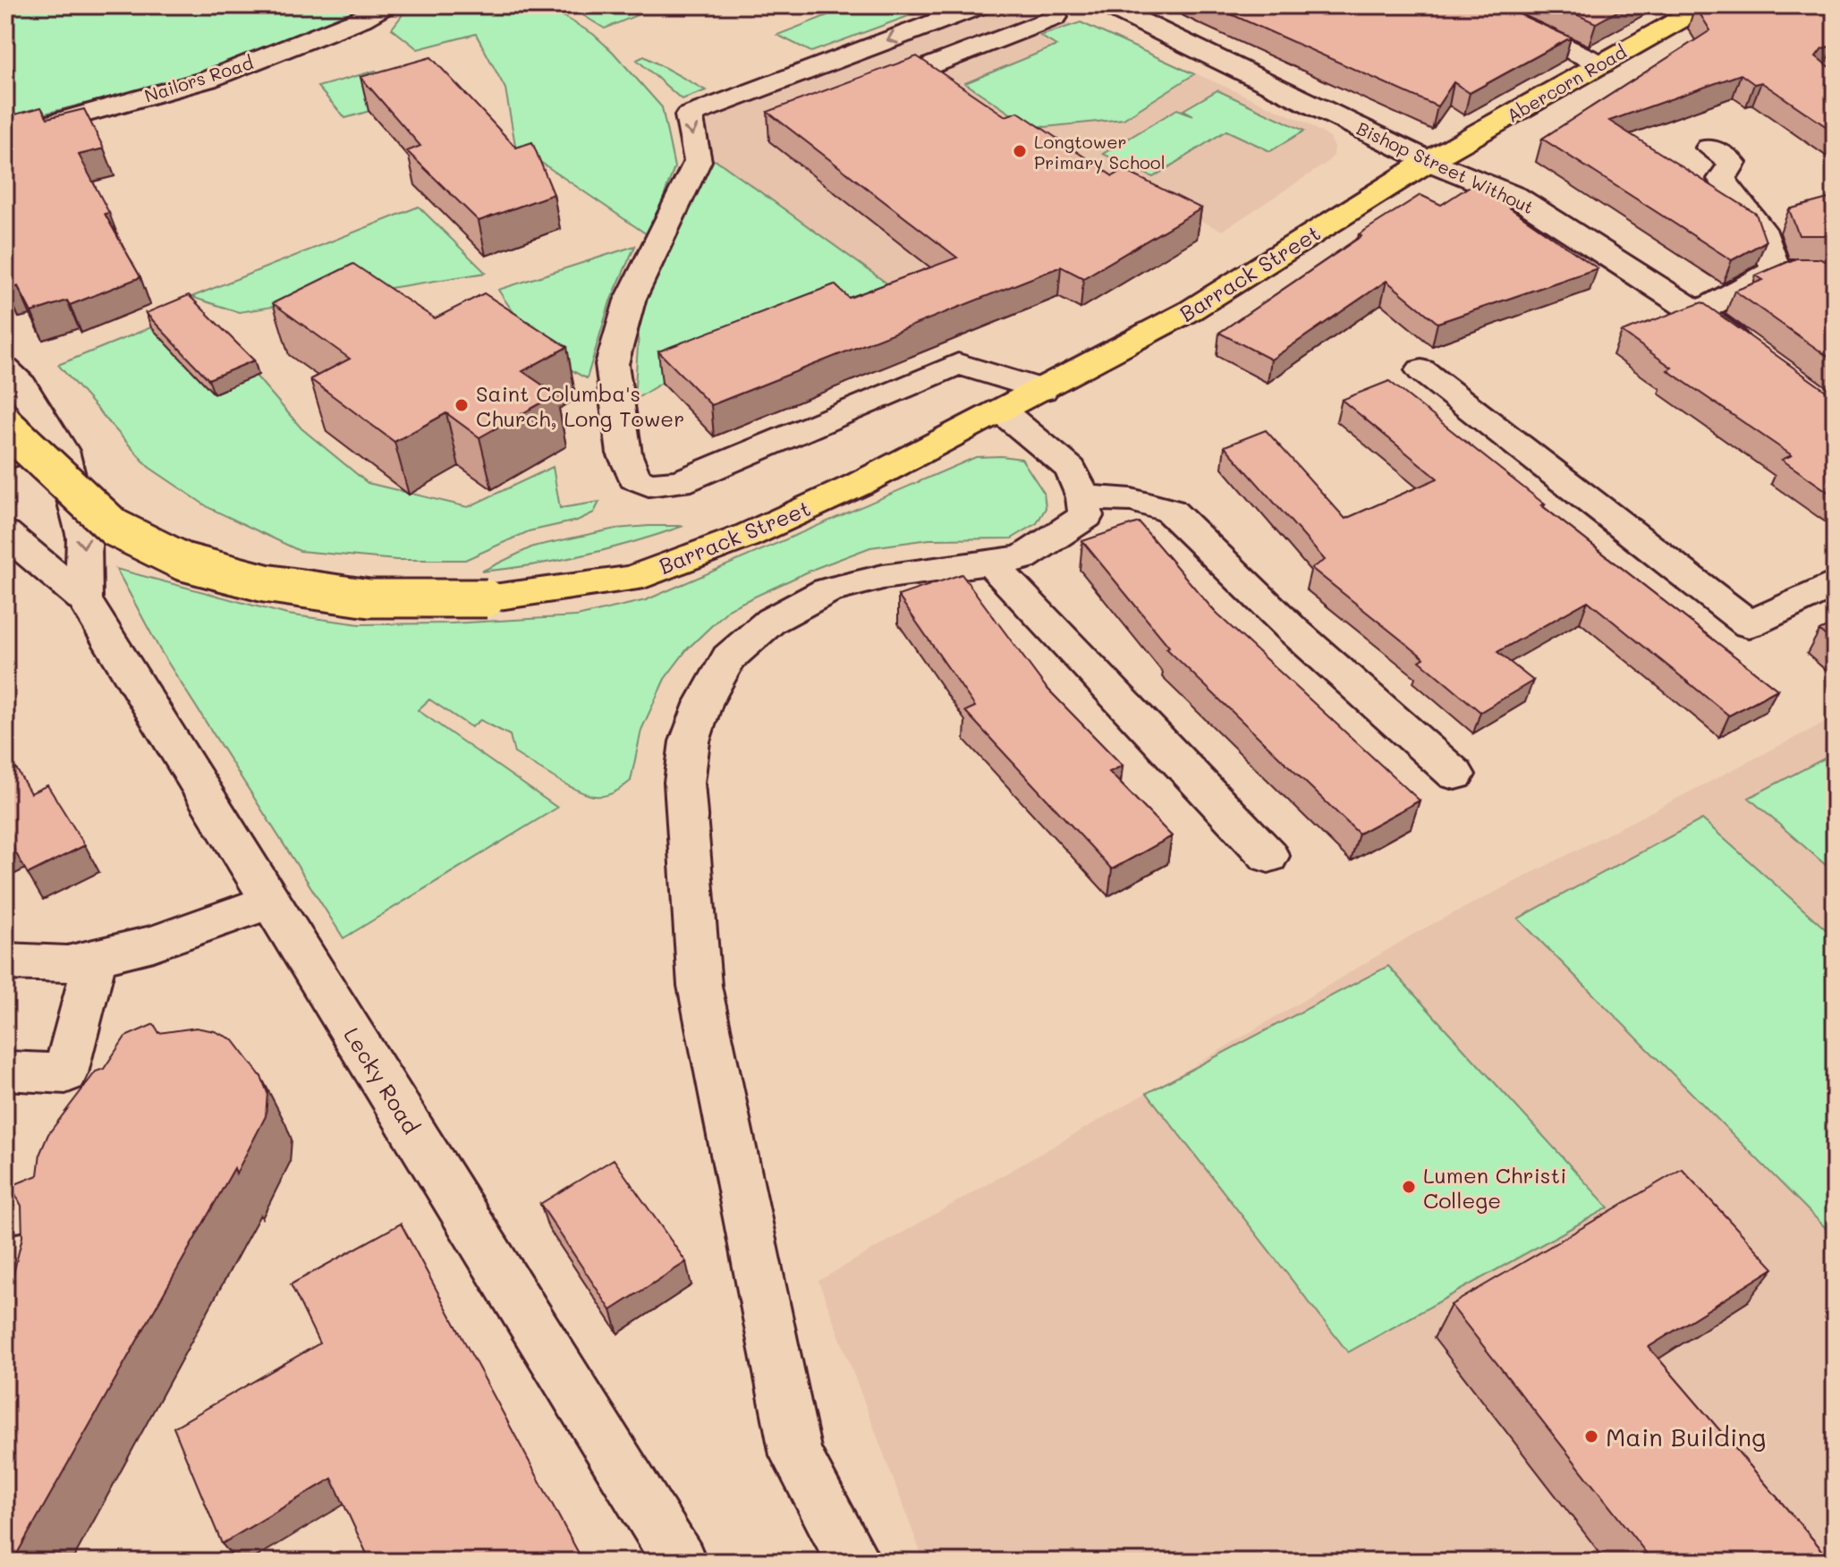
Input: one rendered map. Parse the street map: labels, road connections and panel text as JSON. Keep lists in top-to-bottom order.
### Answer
{
  "streets": {
    "main road": ["Abercorn Road", "Barrack Street"],
    "street": ["Nailors Road", "Bishop Street Without", "Lecky Road"]
  },
  "crossings": [
    ["Abercorn Road", "Bishop Street Without"],
    ["Abercorn Road", "Barrack Street"],
    ["Bishop Street Without", "Barrack Street"]
  ],
  "places": [
    "Longtower Primary School",
    "Saint Columba's Church, Long Tower",
    "Lumen Christi College",
    "Main Building"
  ]
}
